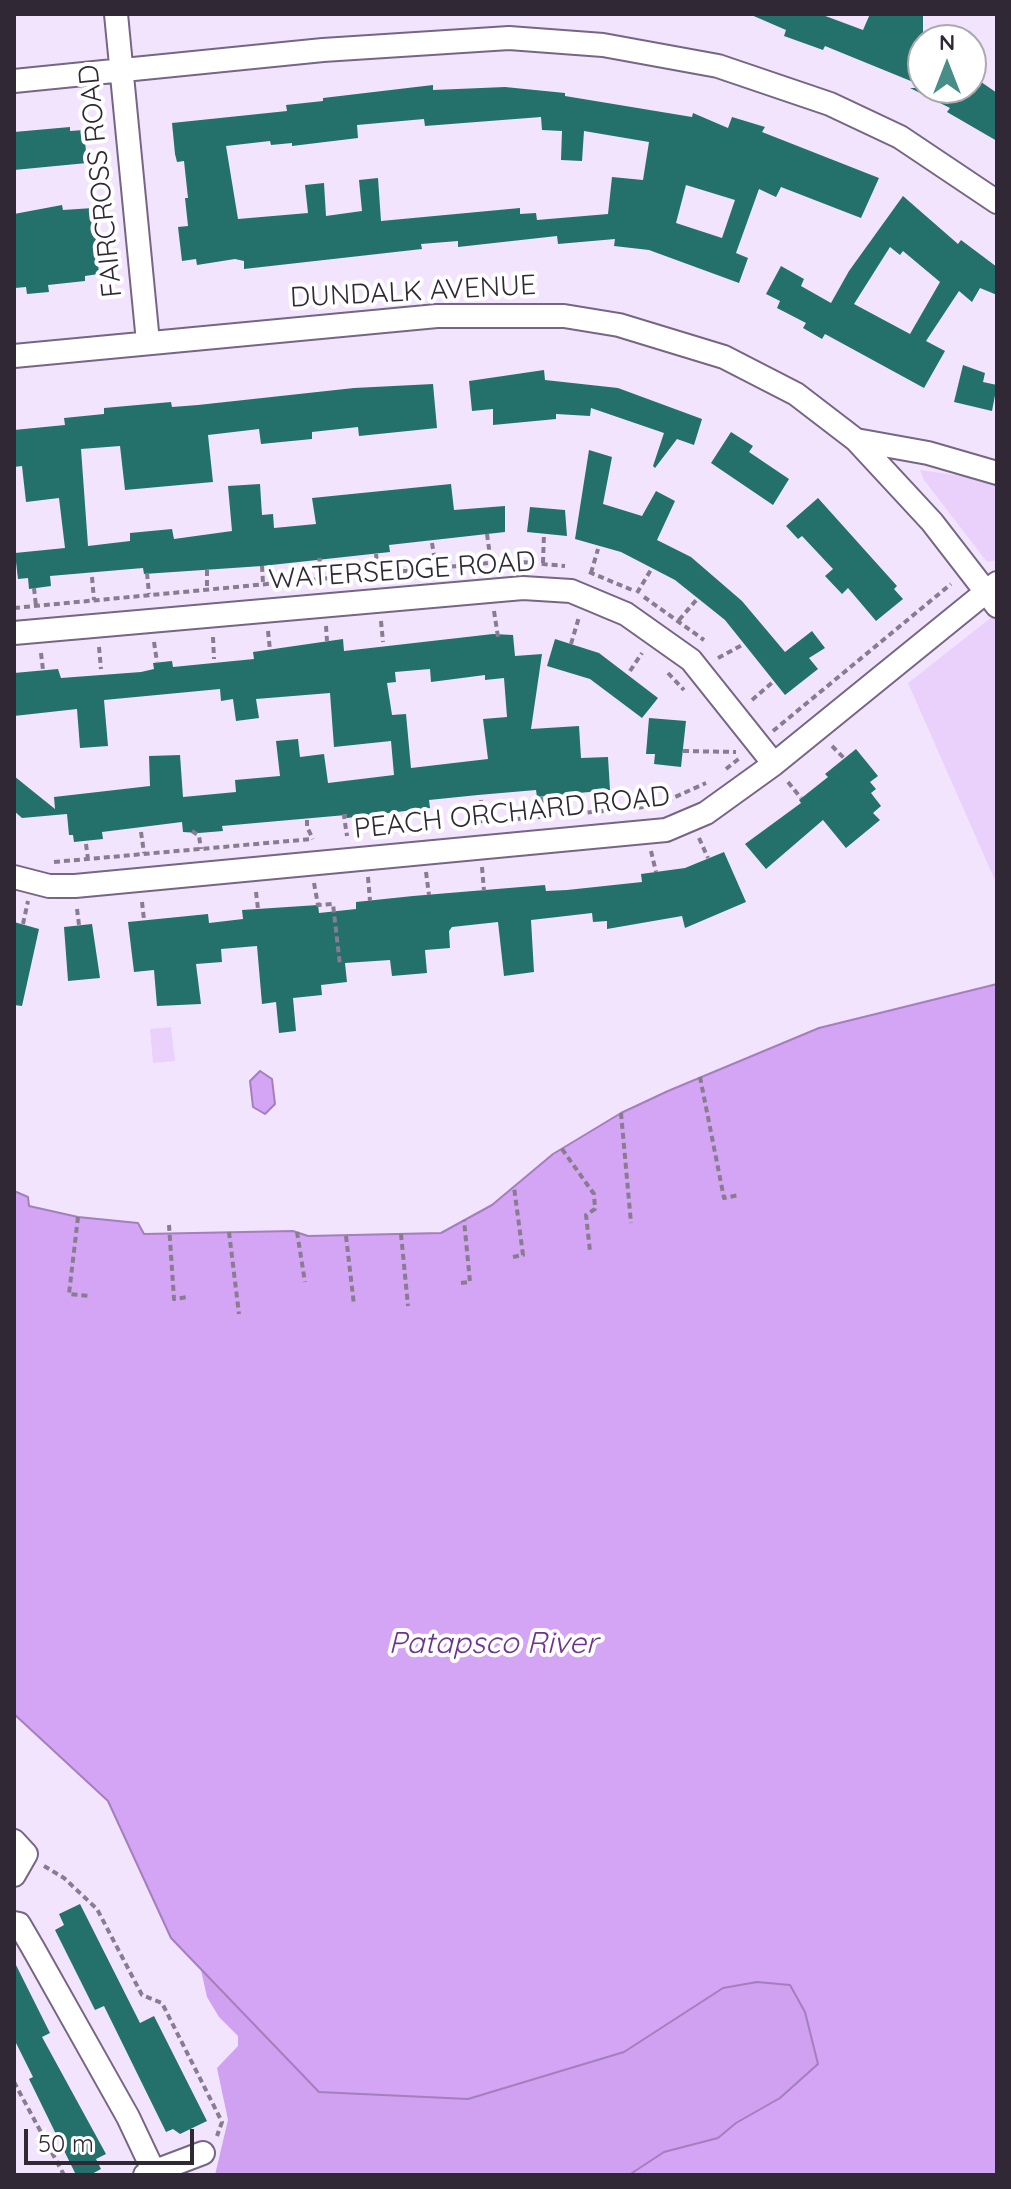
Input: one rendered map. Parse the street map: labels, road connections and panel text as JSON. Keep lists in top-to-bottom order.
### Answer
{
  "streets": {
    "street": [
      "FAIRCROSS ROAD",
      "DUNDALK AVENUE",
      "WATERSEDGE ROAD",
      "PEACH ORCHARD ROAD"
    ]
  },
  "crossings": [
    ["FAIRCROSS ROAD", "DUNDALK AVENUE"],
    ["DUNDALK AVENUE", "PEACH ORCHARD ROAD"],
    ["WATERSEDGE ROAD", "PEACH ORCHARD ROAD"]
  ],
  "water": ["Patapsco River"],
  "scale_bar": "50 m",
  "north": "top"
}
